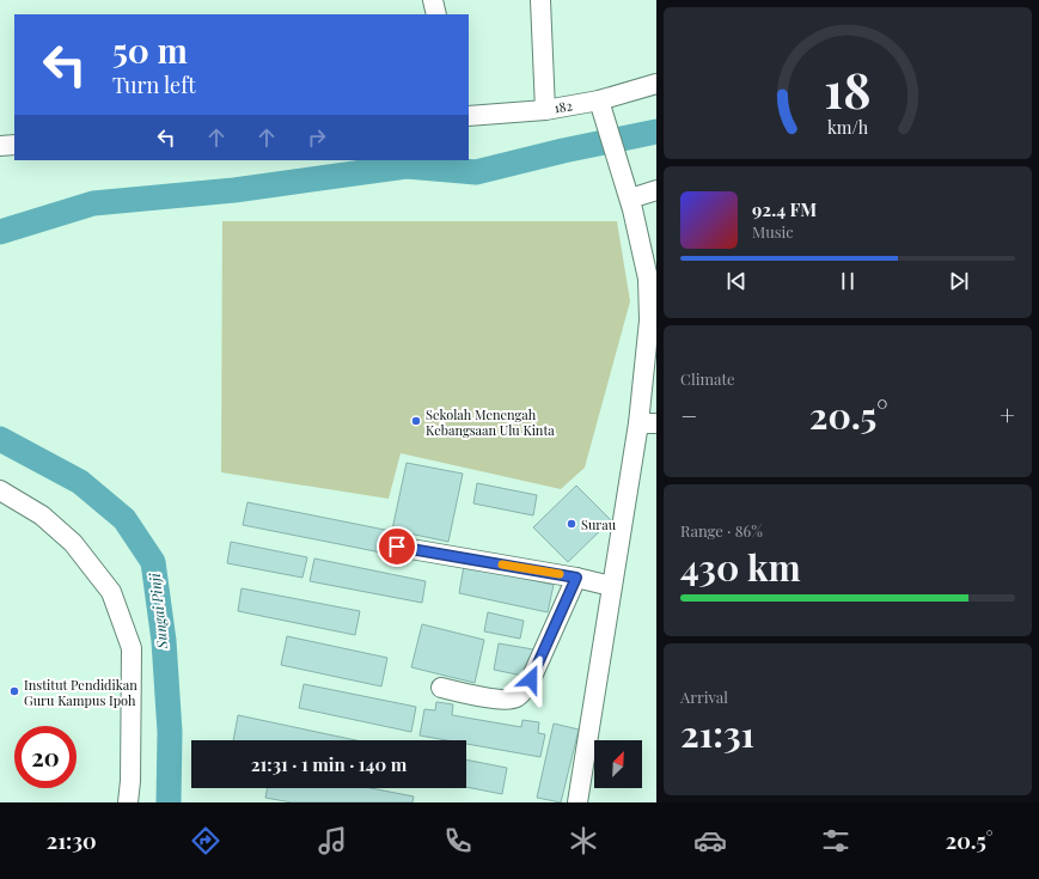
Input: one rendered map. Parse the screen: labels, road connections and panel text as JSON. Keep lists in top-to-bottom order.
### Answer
{
  "streets": {
    "street": ["182"]
  },
  "water": ["Sungai Pinji"],
  "places": ["Sekolah Menengah Kebangsaan Ulu Kinta", "Surau", "Institut Pendidikan Guru Kampus Ipoh"],
  "north": "top right",
  "page": {
    "turn": ["50 m", "Turn left"],
    "song": ["92.4 FM", "Music"],
    "tile": [
      "Climate",
      ["Range · 86%", "430 km"],
      ["Arrival", "21:31"]
    ],
    "heat": ["−", "20.5°", "+"],
    "limit": "20",
    "trip": "21:31 · 1 min · 140 m",
    "tabs": ["21:30", "20.5°"],
    "gauge": ["18", "km/h"]
  }
}
